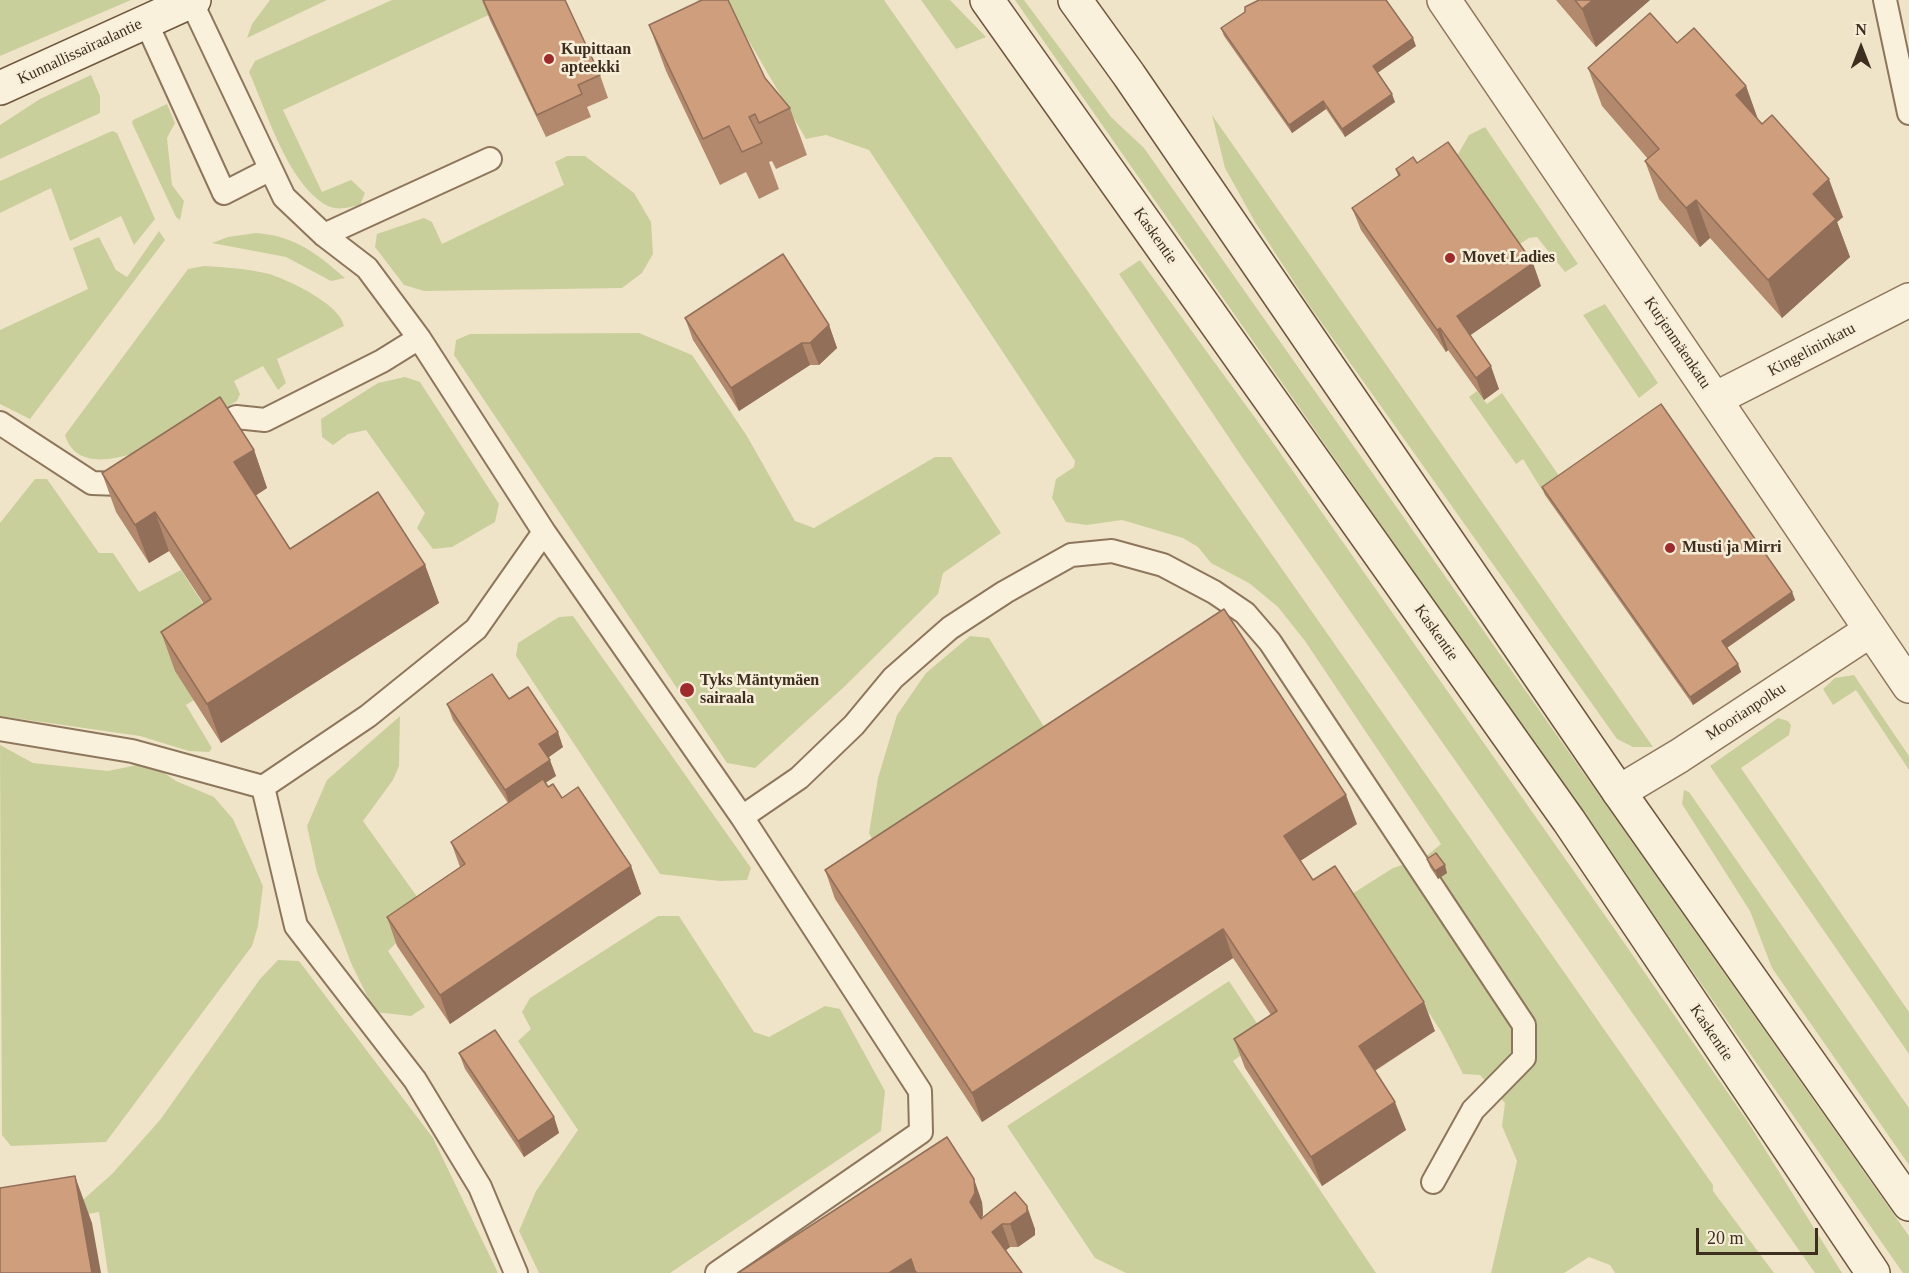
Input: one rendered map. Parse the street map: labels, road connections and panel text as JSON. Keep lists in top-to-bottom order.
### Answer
{
  "streets": {
    "main road": [
      "Kunnallissairaalantie",
      "Kaskentie",
      "Kurjenmäenkatu",
      "Kingelininkatu",
      "Moorianpolku"
    ]
  },
  "crossings": [
    ["Kurjenmäenkatu", "Kingelininkatu"],
    ["Kurjenmäenkatu", "Moorianpolku"]
  ],
  "places": [
    "Kupittaan apteekki",
    "Movet Ladies",
    "Musti ja Mirri",
    "Tyks Mäntymäen sairaala"
  ],
  "scale_bar": "20 m",
  "north": "top"
}
